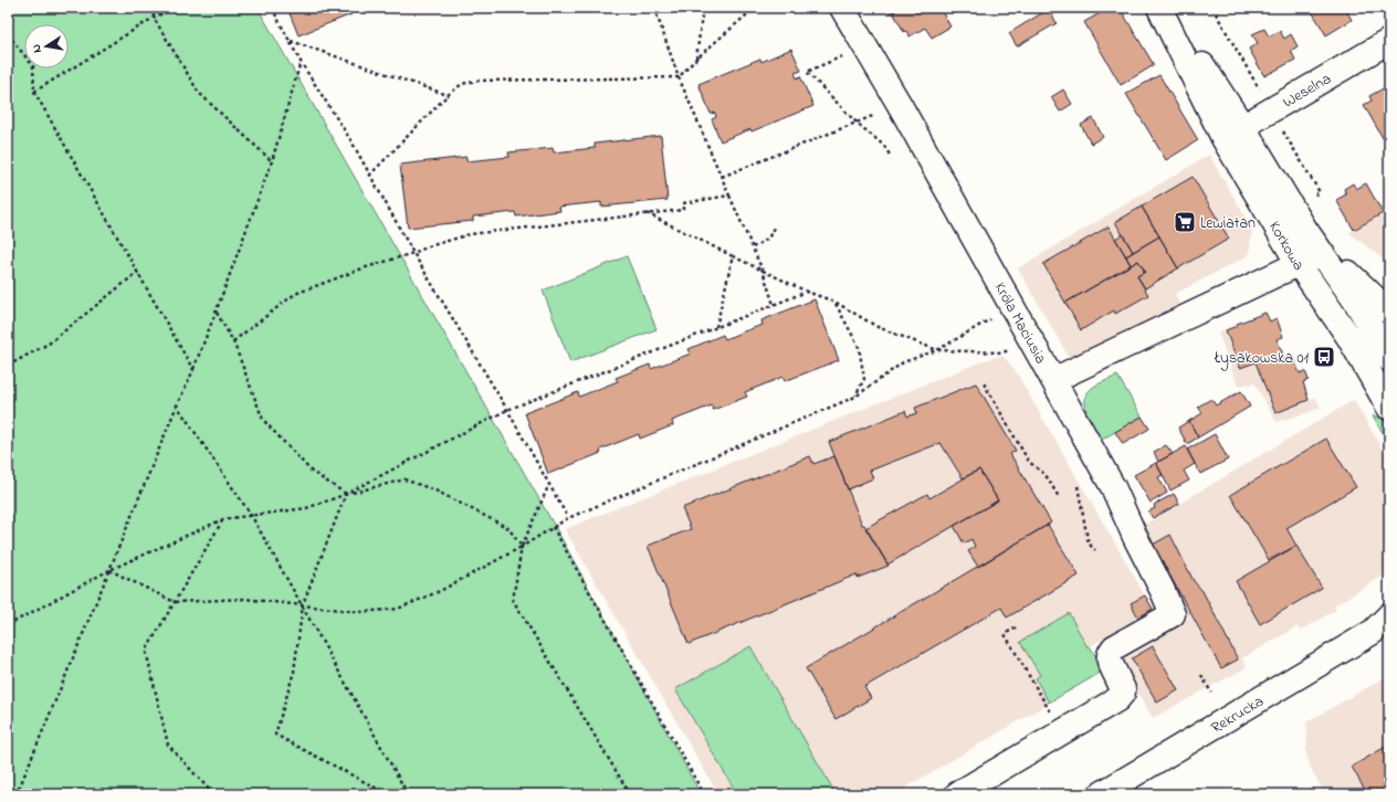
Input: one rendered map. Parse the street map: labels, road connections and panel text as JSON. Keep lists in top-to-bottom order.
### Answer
{
  "streets": {
    "street": [
      "Weselna",
      "Korkowa",
      "Króla Maciusia",
      "Rekrucka"
    ]
  },
  "crossings": [
    ["Weselna", "Korkowa"],
    ["Korkowa", "Króla Maciusia"]
  ],
  "places": {
    "supermarket": ["Lewiatan"],
    "bus stop": ["Łysakowska 01"]
  },
  "north": "left"
}
